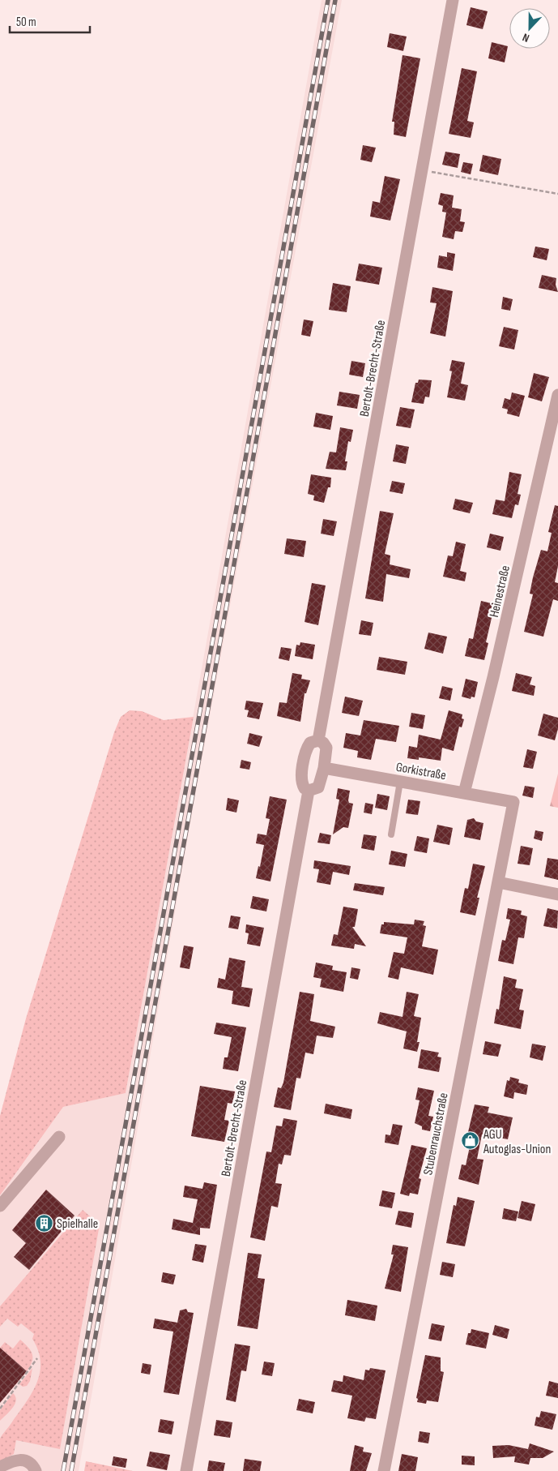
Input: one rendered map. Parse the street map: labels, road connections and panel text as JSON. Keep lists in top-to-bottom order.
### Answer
{
  "streets": {
    "street": [
      "Bertolt-Brecht-Straße",
      "Heinestraße",
      "Gorkistraße",
      "Stubenrauchstraße"
    ]
  },
  "crossings": [
    ["Heinestraße", "Gorkistraße"],
    ["Gorkistraße", "Stubenrauchstraße"]
  ],
  "places": {
    "shop": ["AGU Autoglas-Union"],
    "building": ["Spielhalle"]
  },
  "scale_bar": "50 m",
  "north": "bottom"
}
